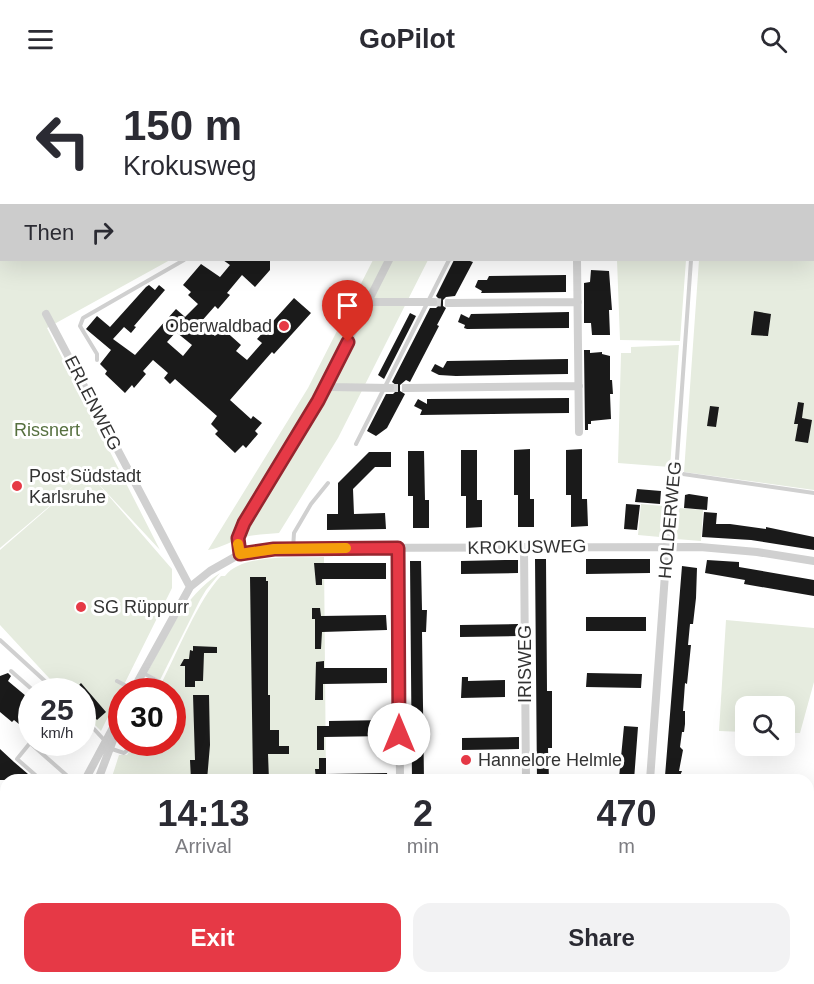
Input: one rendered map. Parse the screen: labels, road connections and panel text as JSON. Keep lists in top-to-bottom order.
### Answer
{
  "streets": {
    "street": [
      "ERLENWEG",
      "HOLDERWEG",
      "KROKUSWEG",
      "IRISWEG"
    ]
  },
  "crossings": [
    ["HOLDERWEG", "KROKUSWEG"],
    ["KROKUSWEG", "IRISWEG"]
  ],
  "parks": ["Rissnert"],
  "places": [
    "Oberwaldbad",
    "Post Südstadt Karlsruhe",
    "SG Rüppurr",
    "Hannelore Helmle"
  ],
  "page": {
    "header": "GoPilot",
    "turn": ["150 m", "Krokusweg"],
    "then": "Then",
    "speed": "25 km/h",
    "limit": "30",
    "eta": [
      "14:13",
      "Arrival",
      "2",
      "min",
      "470",
      "m"
    ],
    "buttons": ["Exit", "Share"]
  }
}
